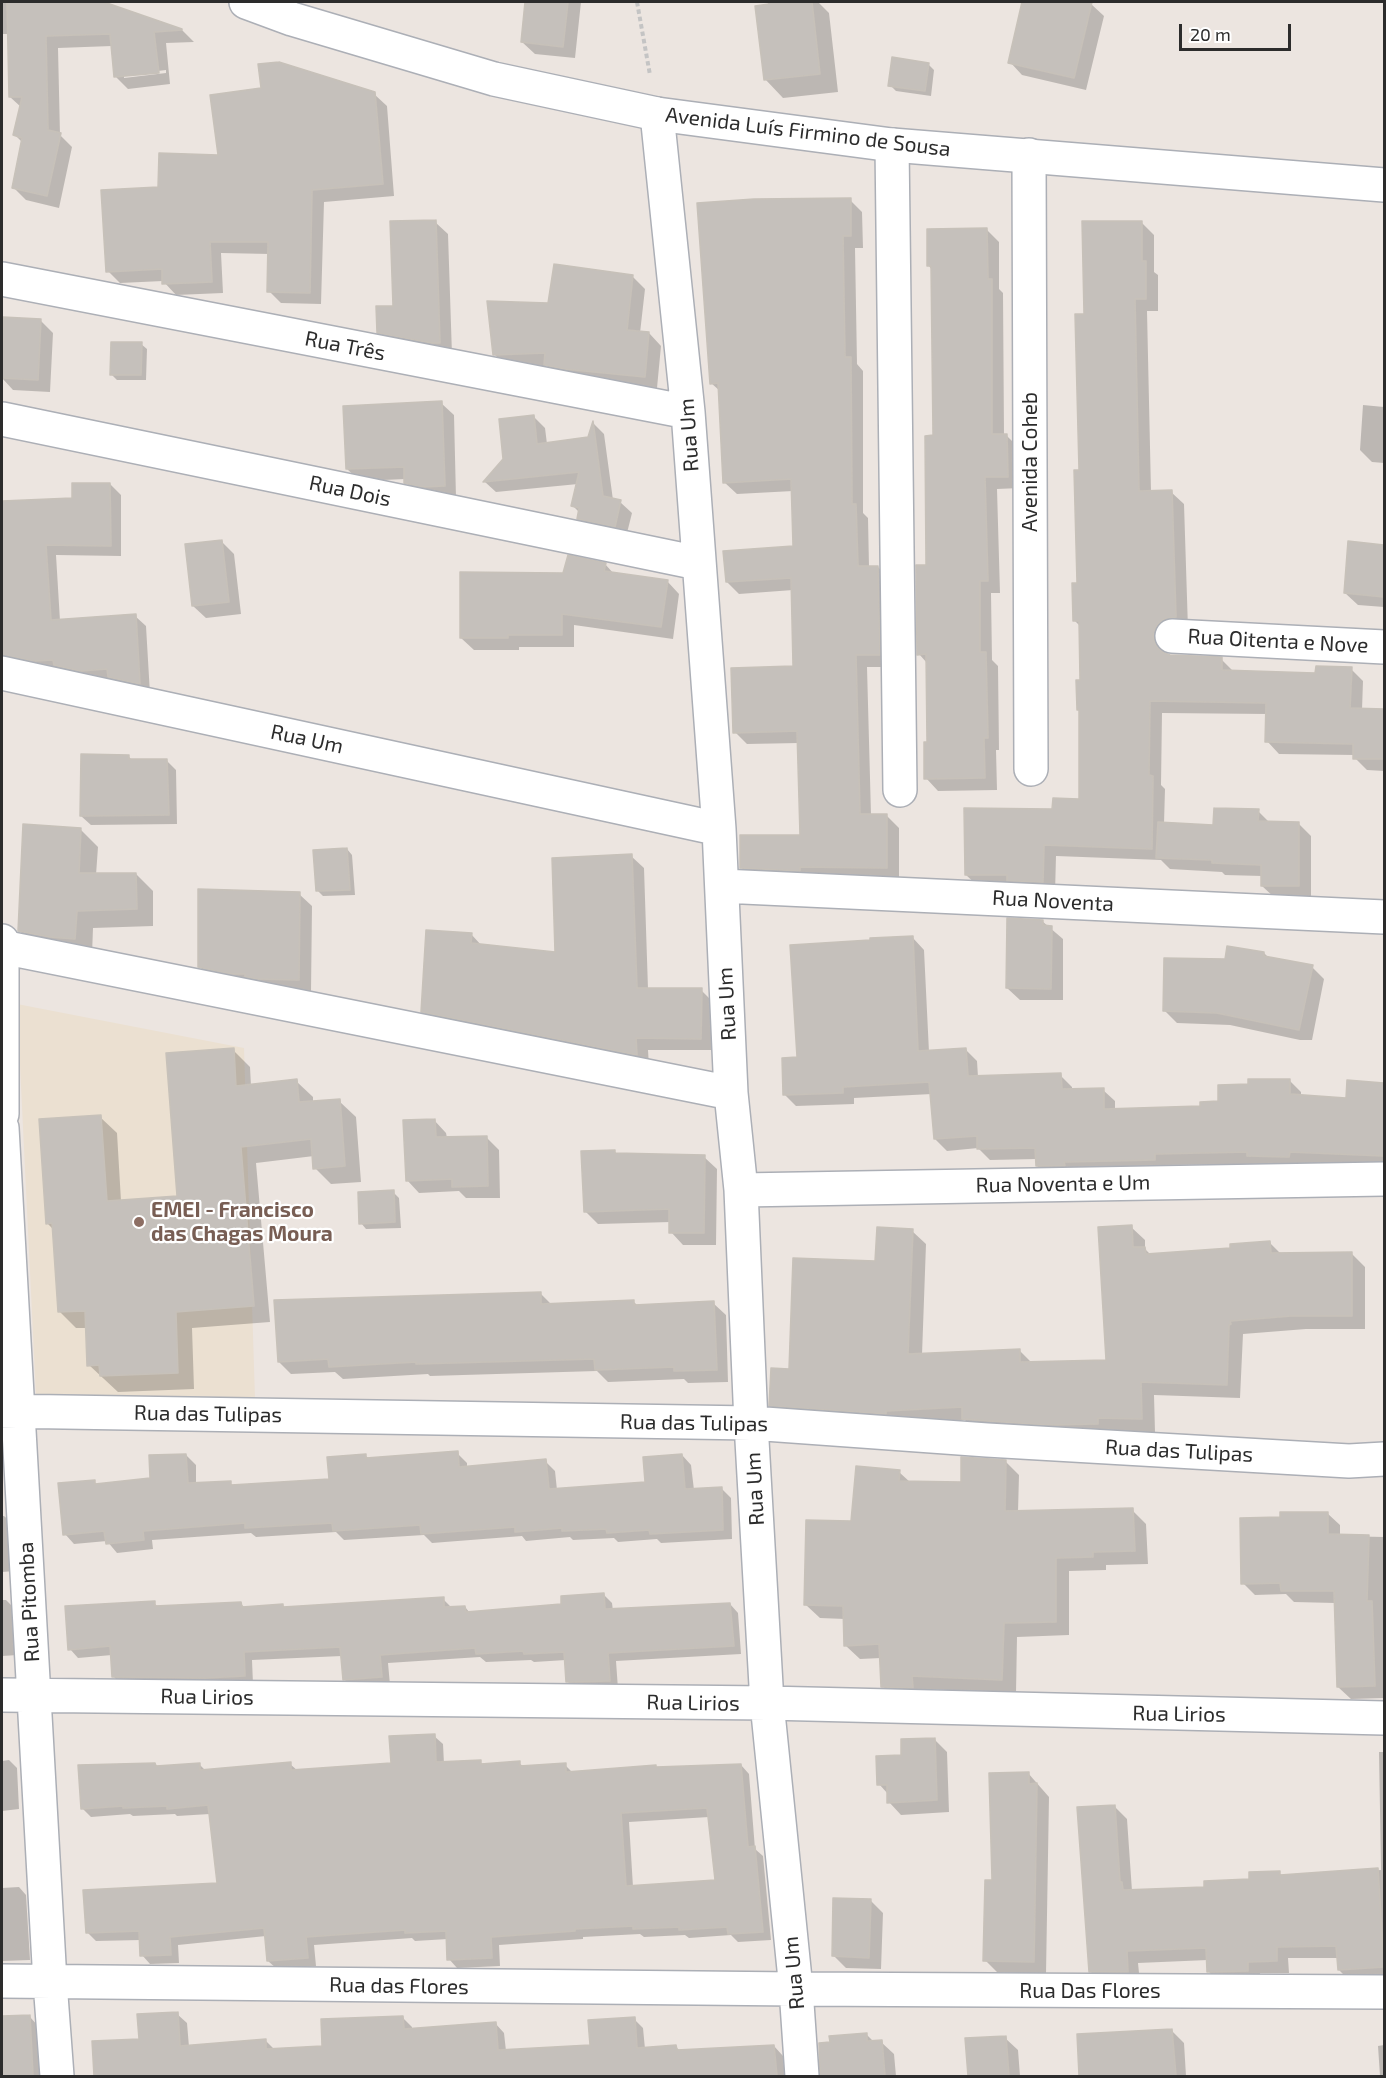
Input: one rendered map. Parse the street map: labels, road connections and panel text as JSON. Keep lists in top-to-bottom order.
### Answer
{
  "streets": {
    "street": [
      "Avenida Luís Firmino de Sousa",
      "Rua Três",
      "Rua Um",
      "Avenida Coheb",
      "Rua Dois",
      "Rua Oitenta e Nove",
      "Rua Noventa",
      "Rua Noventa e Um",
      "Rua das Tulipas",
      "Rua Pitomba",
      "Rua Lirios",
      "Rua das Flores",
      "Rua Das Flores"
    ]
  },
  "crossings": [
    ["Avenida Luís Firmino de Sousa", "Rua Um"],
    ["Avenida Luís Firmino de Sousa", "Avenida Coheb"],
    ["Rua Três", "Rua Um"],
    ["Rua Um", "Rua Dois"],
    ["Rua Um", "Rua Noventa"],
    ["Rua Um", "Rua Noventa e Um"],
    ["Rua Um", "Rua das Tulipas"],
    ["Rua Um", "Rua Lirios"],
    ["Rua Um", "Rua das Flores"],
    ["Rua Um", "Rua Das Flores"],
    ["Rua das Tulipas", "Rua Pitomba"],
    ["Rua Pitomba", "Rua Lirios"],
    ["Rua Pitomba", "Rua das Flores"],
    ["Rua das Flores", "Rua Das Flores"]
  ],
  "places": ["EMEI - Francisco das Chagas Moura"],
  "scale_bar": "20 m"
}
